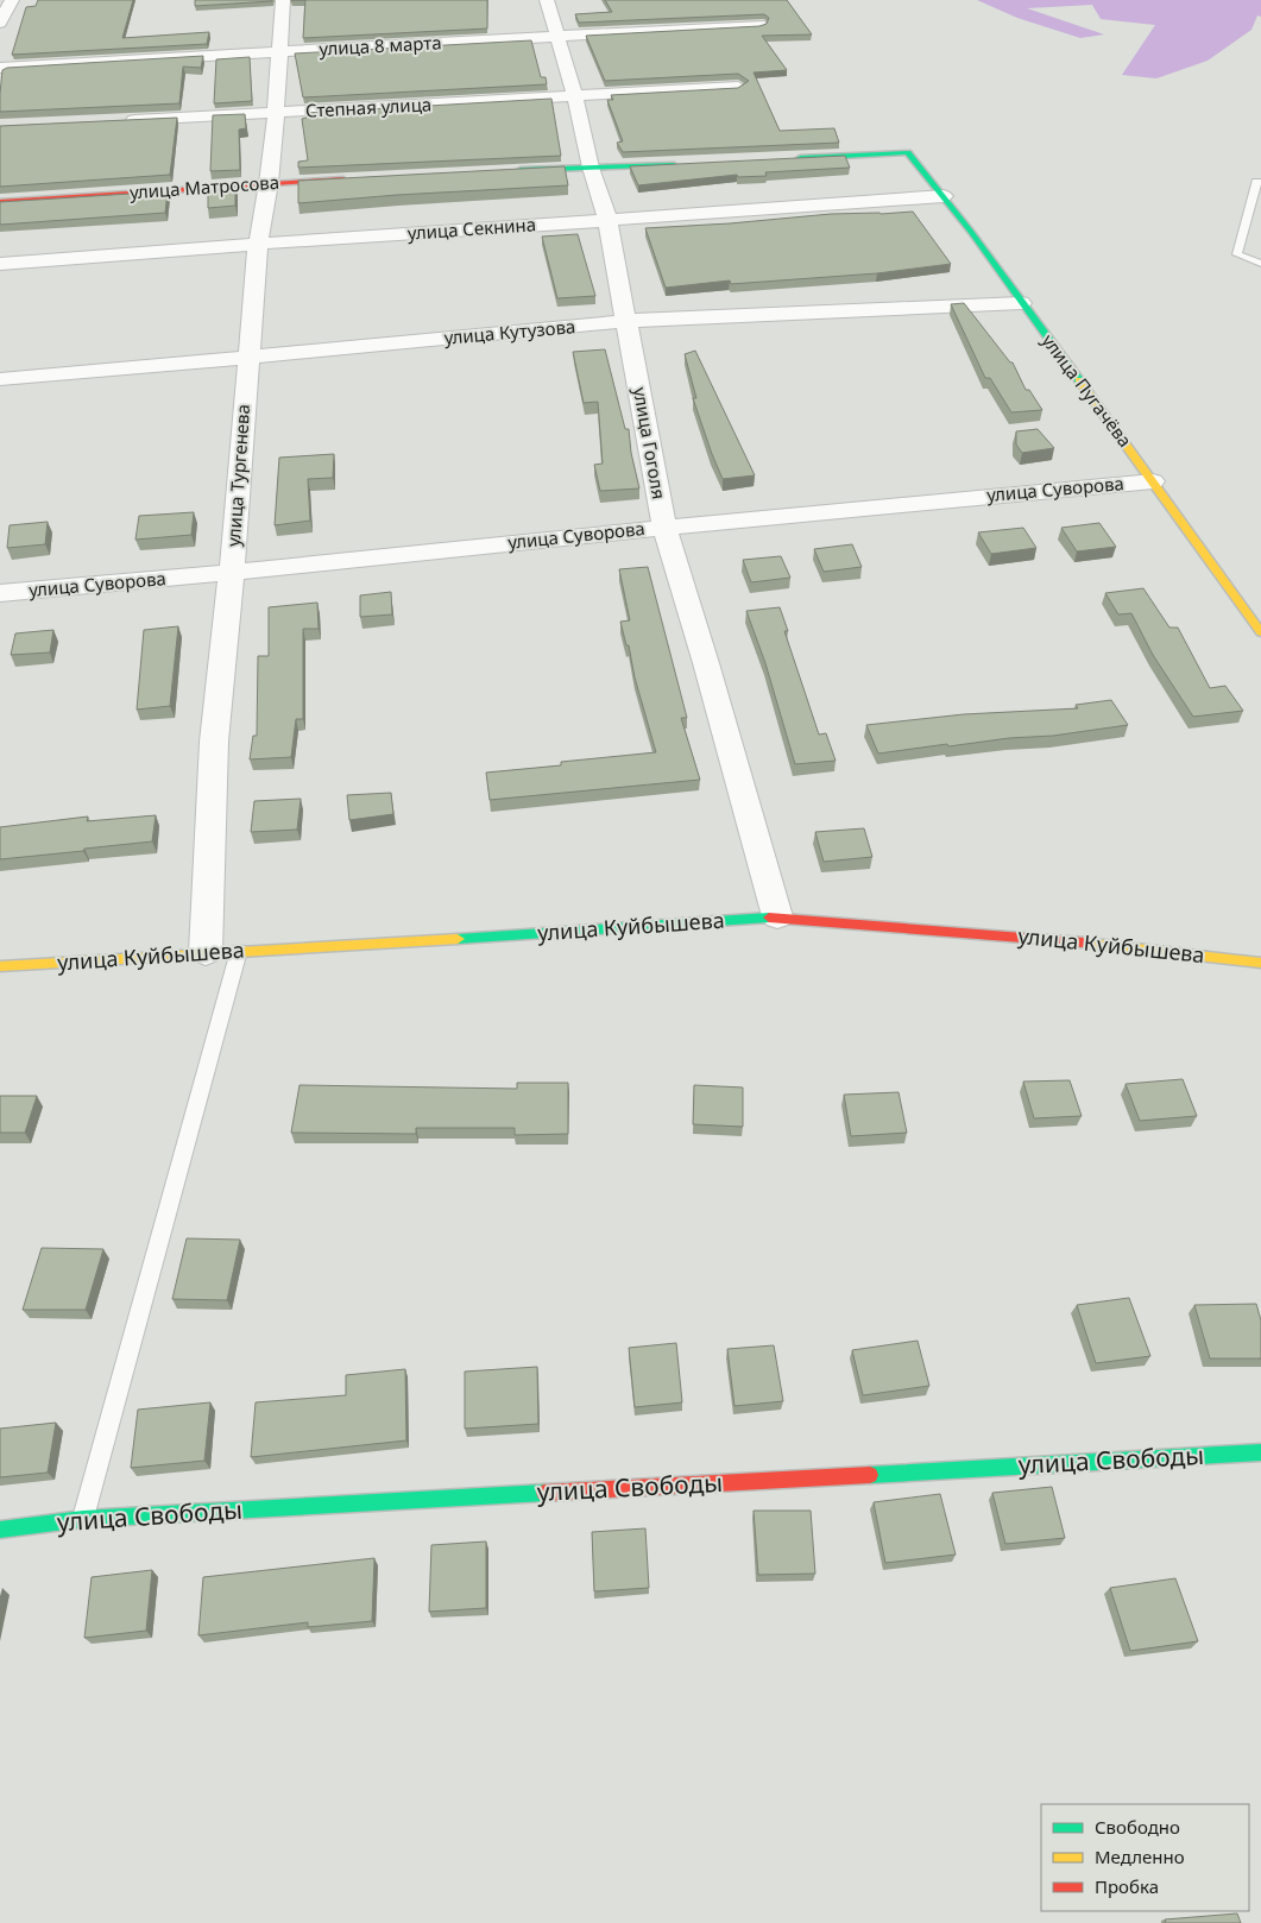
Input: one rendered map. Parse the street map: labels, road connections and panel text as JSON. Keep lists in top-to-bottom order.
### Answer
{
  "streets": {
    "street": [
      "улица 8 марта",
      "Степная улица",
      "улица Матросова",
      "улица Секнина",
      "улица Кутузова",
      "улица Пугачёва",
      "улица Гоголя",
      "улица Тургенева",
      "улица Суворова",
      "улица Куйбышева",
      "улица Свободы"
    ]
  },
  "crossings": [
    ["улица 8 марта", "улица Гоголя"],
    ["улица 8 марта", "улица Тургенева"],
    ["Степная улица", "улица Гоголя"],
    ["Степная улица", "улица Тургенева"],
    ["улица Матросова", "улица Тургенева"],
    ["улица Секнина", "улица Пугачёва"],
    ["улица Секнина", "улица Гоголя"],
    ["улица Секнина", "улица Тургенева"],
    ["улица Кутузова", "улица Пугачёва"],
    ["улица Кутузова", "улица Гоголя"],
    ["улица Кутузова", "улица Тургенева"],
    ["улица Пугачёва", "улица Суворова"],
    ["улица Гоголя", "улица Суворова"],
    ["улица Гоголя", "улица Куйбышева"],
    ["улица Тургенева", "улица Суворова"],
    ["улица Тургенева", "улица Куйбышева"]
  ],
  "legend": ["Свободно", "Медленно", "Пробка"]
}
